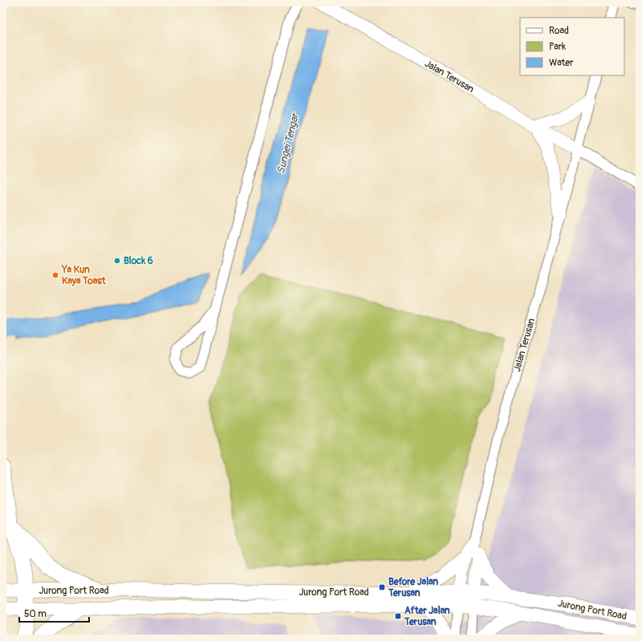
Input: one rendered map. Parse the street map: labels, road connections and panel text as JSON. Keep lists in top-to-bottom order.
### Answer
{
  "streets": {
    "main road": ["Jurong Port Road"],
    "street": ["Jalan Terusan"]
  },
  "water": ["Sungei Tengar"],
  "places": {
    "other": ["Block 6", "Ya Kun Kaya Toast"],
    "transit": ["Before Jalan Terusan", "After Jalan Terusan"]
  },
  "legend": ["Road", "Park", "Water"],
  "scale_bar": "50 m"
}
